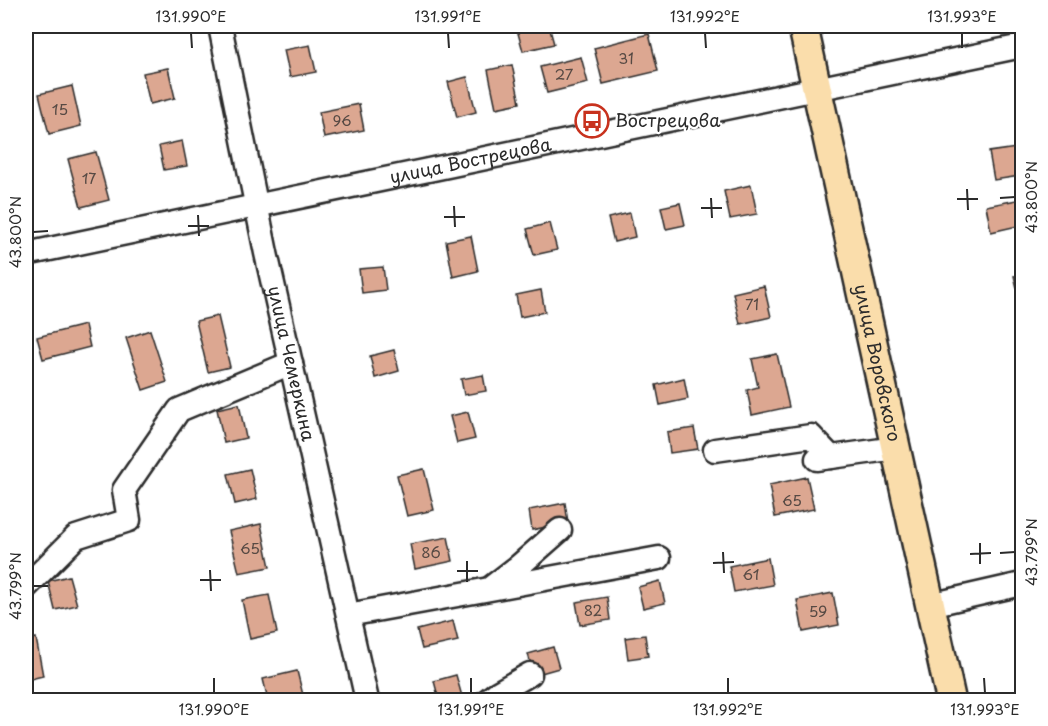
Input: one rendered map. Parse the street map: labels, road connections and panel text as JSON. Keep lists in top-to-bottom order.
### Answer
{
  "streets": {
    "main road": ["улица Воровского"],
    "street": ["улица Вострецова", "улица Чемеркина"]
  },
  "crossings": [
    ["улица Вострецова", "улица Чемеркина"],
    ["улица Вострецова", "улица Воровского"]
  ],
  "places": {
    "bus stop": ["Вострецова"]
  },
  "house_numbers": [
    "31",
    "27",
    "15",
    "96",
    "17",
    "71",
    "65",
    "65",
    "86",
    "61",
    "82",
    "59"
  ],
  "coordinates": [
    "131.990°E",
    "131.991°E",
    "131.992°E",
    "131.993°E",
    "43.800°N",
    "43.799°N"
  ]
}
